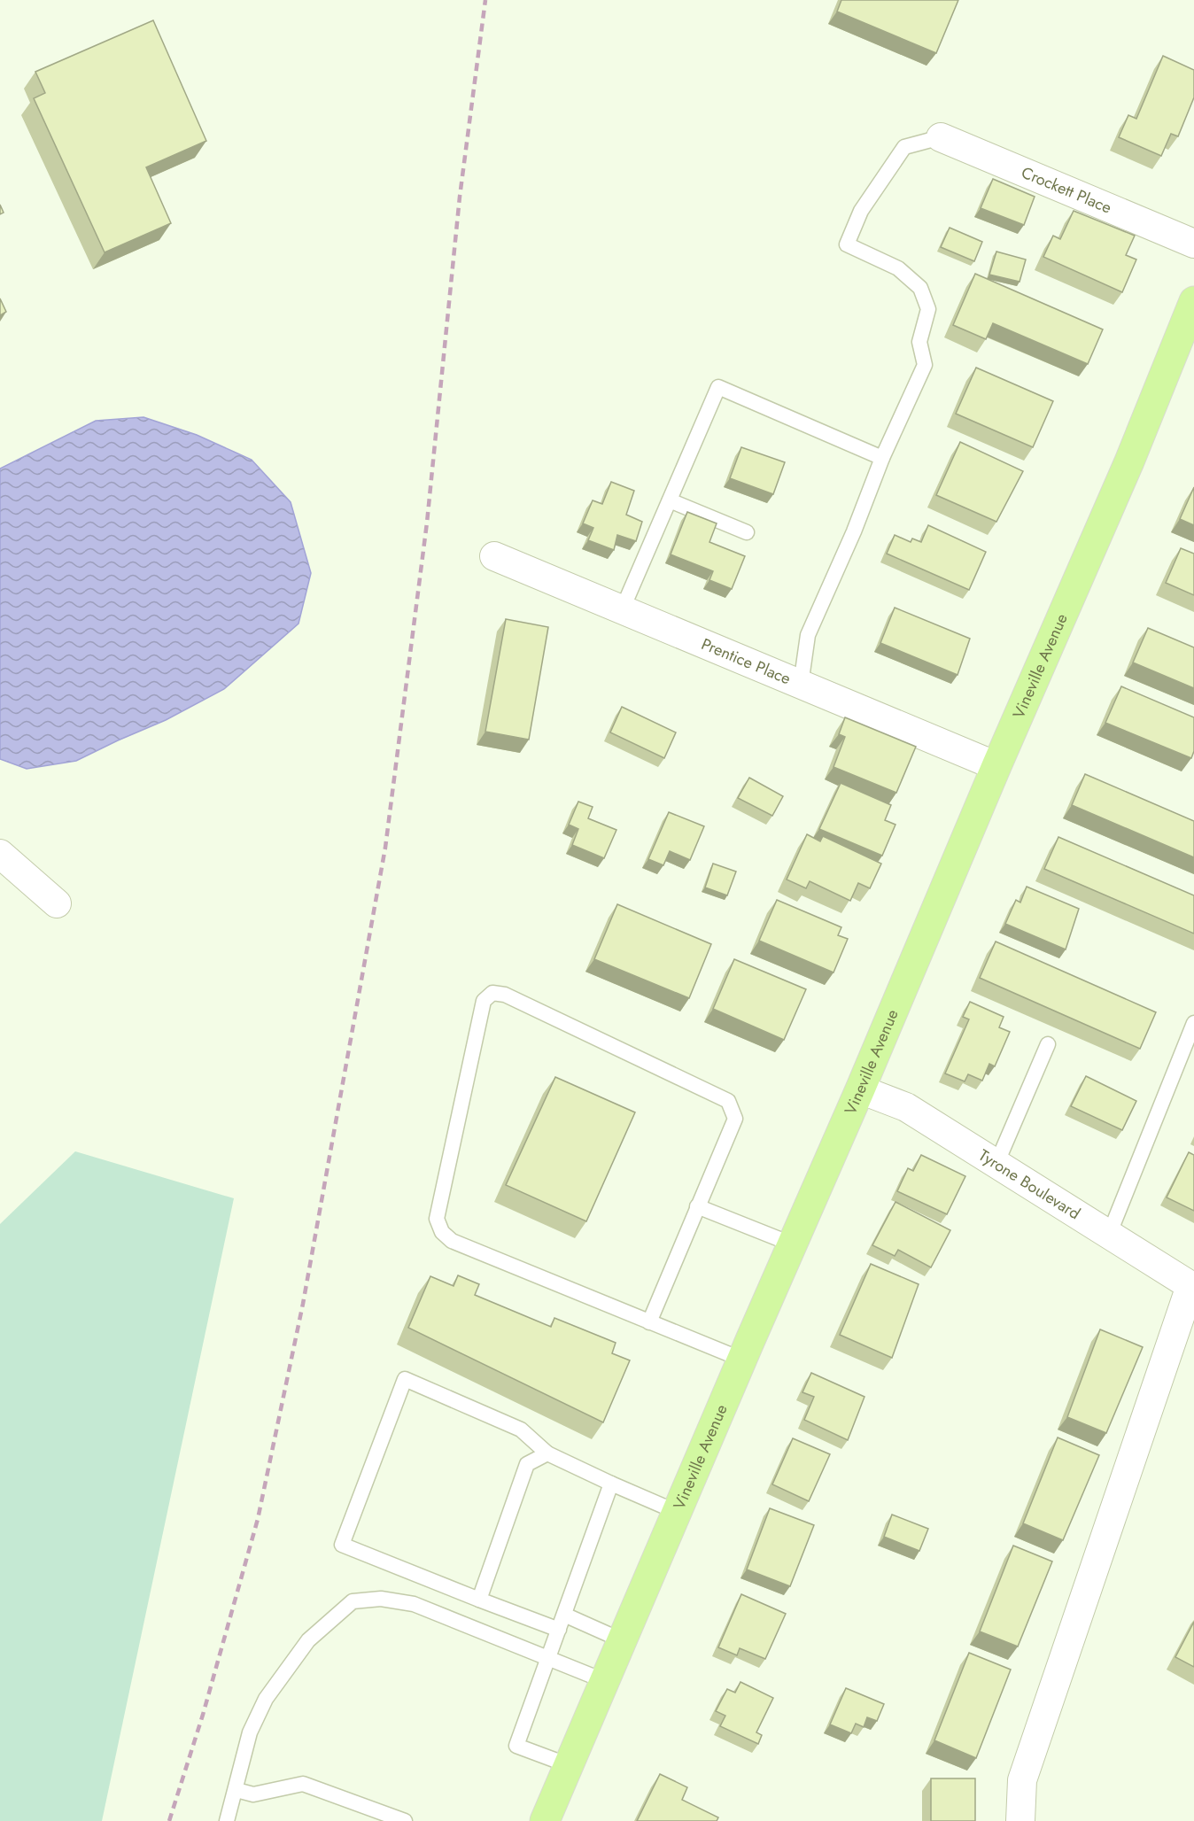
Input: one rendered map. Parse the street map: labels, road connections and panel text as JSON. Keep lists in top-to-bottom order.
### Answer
{
  "streets": {
    "main road": ["Vineville Avenue"],
    "street": ["Crockett Place", "Prentice Place", "Tyrone Boulevard"]
  },
  "crossings": [
    ["Prentice Place", "Vineville Avenue"],
    ["Vineville Avenue", "Tyrone Boulevard"]
  ]
}
